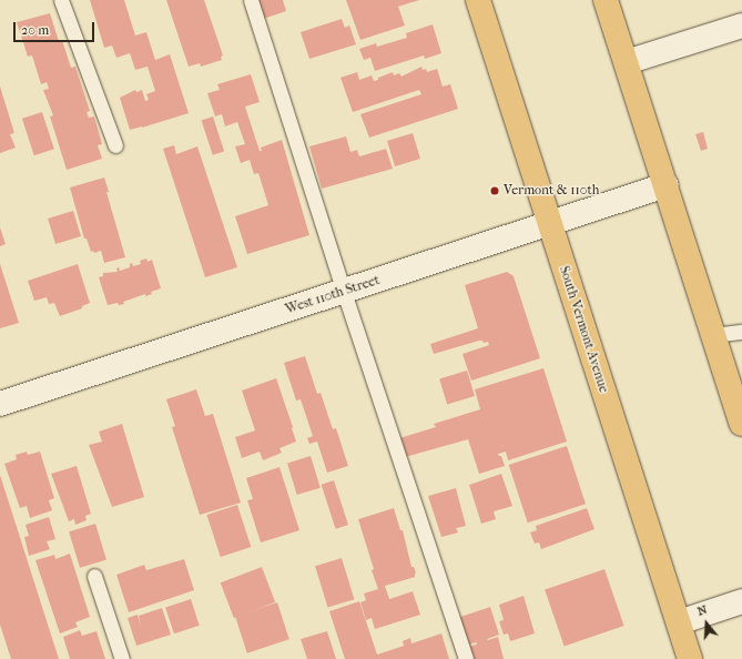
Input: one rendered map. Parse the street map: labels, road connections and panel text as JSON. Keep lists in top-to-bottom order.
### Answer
{
  "streets": {
    "main road": ["South Vermont Avenue"],
    "street": ["West 110th Street"]
  },
  "crossings": [
    ["West 110th Street", "South Vermont Avenue"]
  ],
  "places": ["Vermont & 110th"],
  "scale_bar": "20 m",
  "north": "top"
}
